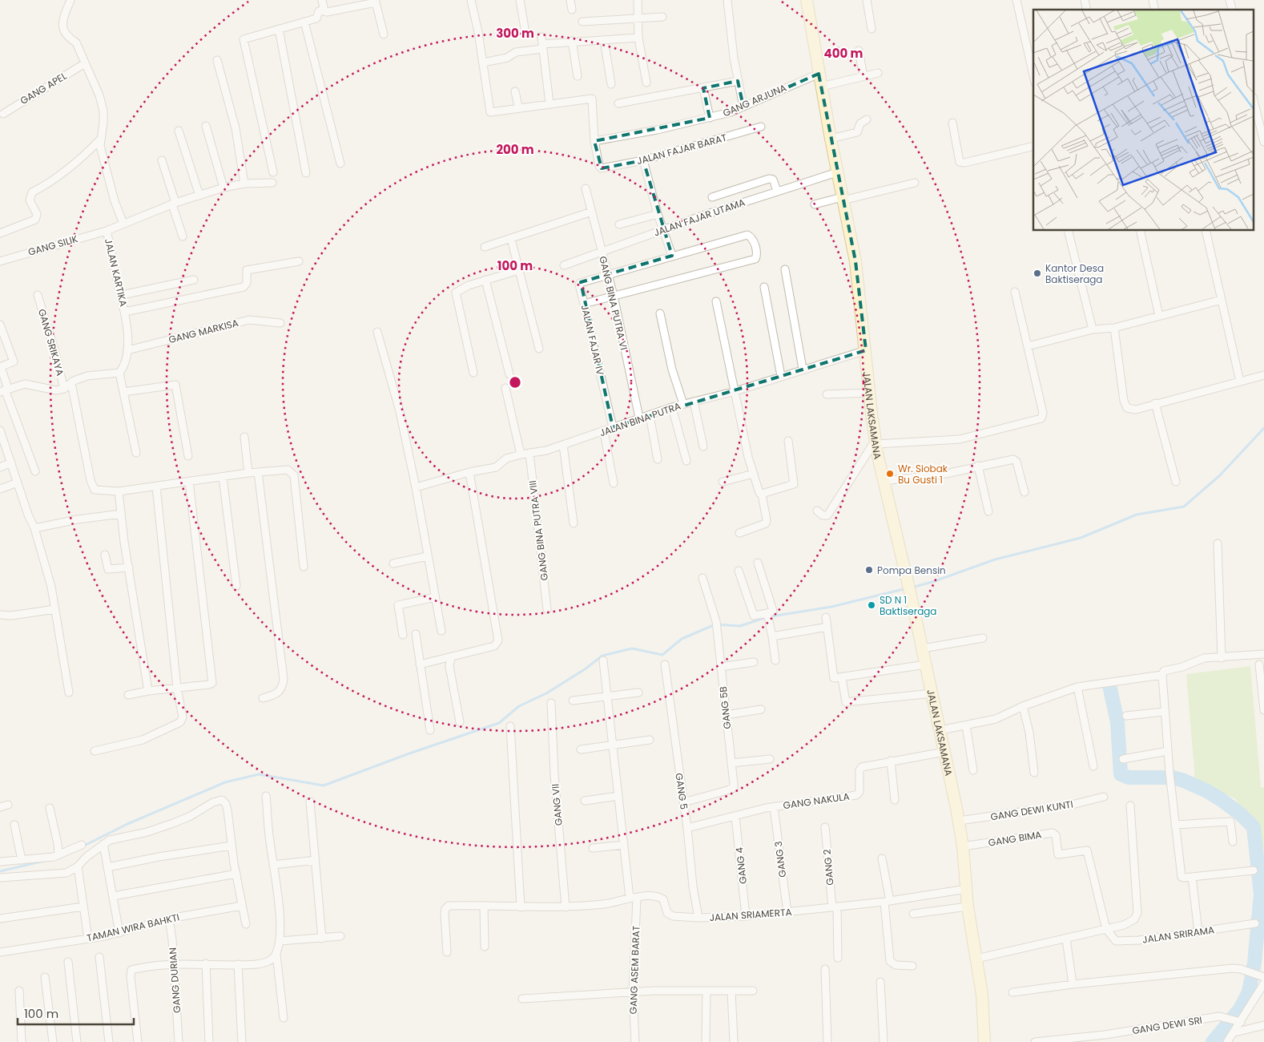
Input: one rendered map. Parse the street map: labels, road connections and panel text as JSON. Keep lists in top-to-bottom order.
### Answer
{
  "streets": {
    "main road": ["JALAN LAKSAMANA"],
    "street": [
      "GANG APEL",
      "GANG ARJUNA",
      "JALAN FAJAR BARAT",
      "JALAN FAJAR UTAMA",
      "GANG SILIK",
      "JALAN KARTIKA",
      "GANG BINA PUTRA VI",
      "GANG MARKISA",
      "JALAN FAJAR IV",
      "GANG SRIKAYA",
      "JALAN BINA PUTRA",
      "GANG BINA PUTRA VIII",
      "GANG 5B",
      "GANG 5",
      "GANG NAKULA",
      "GANG VII",
      "GANG DEWI KUNTI",
      "GANG BIMA",
      "GANG 3",
      "GANG 4",
      "GANG 2",
      "JALAN SRIAMERTA",
      "TAMAN WIRA BAHKTI",
      "JALAN SRIRAMA",
      "GANG ASEM BARAT",
      "GANG DURIAN",
      "GANG DEWI SRI"
    ]
  },
  "crossings": [
    ["GANG ARJUNA", "JALAN LAKSAMANA"],
    ["JALAN FAJAR UTAMA", "GANG BINA PUTRA VI"],
    ["JALAN FAJAR UTAMA", "JALAN LAKSAMANA"],
    ["GANG SILIK", "JALAN KARTIKA"],
    ["JALAN KARTIKA", "GANG MARKISA"],
    ["GANG BINA PUTRA VI", "JALAN FAJAR IV"],
    ["GANG BINA PUTRA VI", "JALAN BINA PUTRA"],
    ["JALAN FAJAR IV", "JALAN BINA PUTRA"],
    ["JALAN LAKSAMANA", "JALAN BINA PUTRA"],
    ["JALAN LAKSAMANA", "GANG NAKULA"],
    ["JALAN LAKSAMANA", "GANG DEWI KUNTI"],
    ["JALAN LAKSAMANA", "GANG BIMA"],
    ["JALAN LAKSAMANA", "JALAN SRIAMERTA"],
    ["JALAN BINA PUTRA", "GANG BINA PUTRA VIII"],
    ["GANG 5B", "GANG 5"],
    ["GANG 5", "GANG NAKULA"],
    ["GANG 5", "JALAN SRIAMERTA"],
    ["GANG NAKULA", "GANG 3"],
    ["GANG NAKULA", "GANG 4"],
    ["GANG VII", "JALAN SRIAMERTA"],
    ["GANG BIMA", "JALAN SRIRAMA"],
    ["GANG 3", "JALAN SRIAMERTA"],
    ["GANG 4", "JALAN SRIAMERTA"],
    ["GANG 2", "JALAN SRIAMERTA"],
    ["JALAN SRIAMERTA", "GANG ASEM BARAT"],
    ["TAMAN WIRA BAHKTI", "GANG DURIAN"]
  ],
  "places": [
    "Kantor Desa Baktiseraga",
    "Wr. Siobak Bu Gusti 1",
    "Pompa Bensin",
    "SD N 1 Baktiseraga"
  ],
  "scale_bar": "100 m",
  "rings": [
    "300 m",
    "400 m",
    "200 m",
    "100 m"
  ]
}
